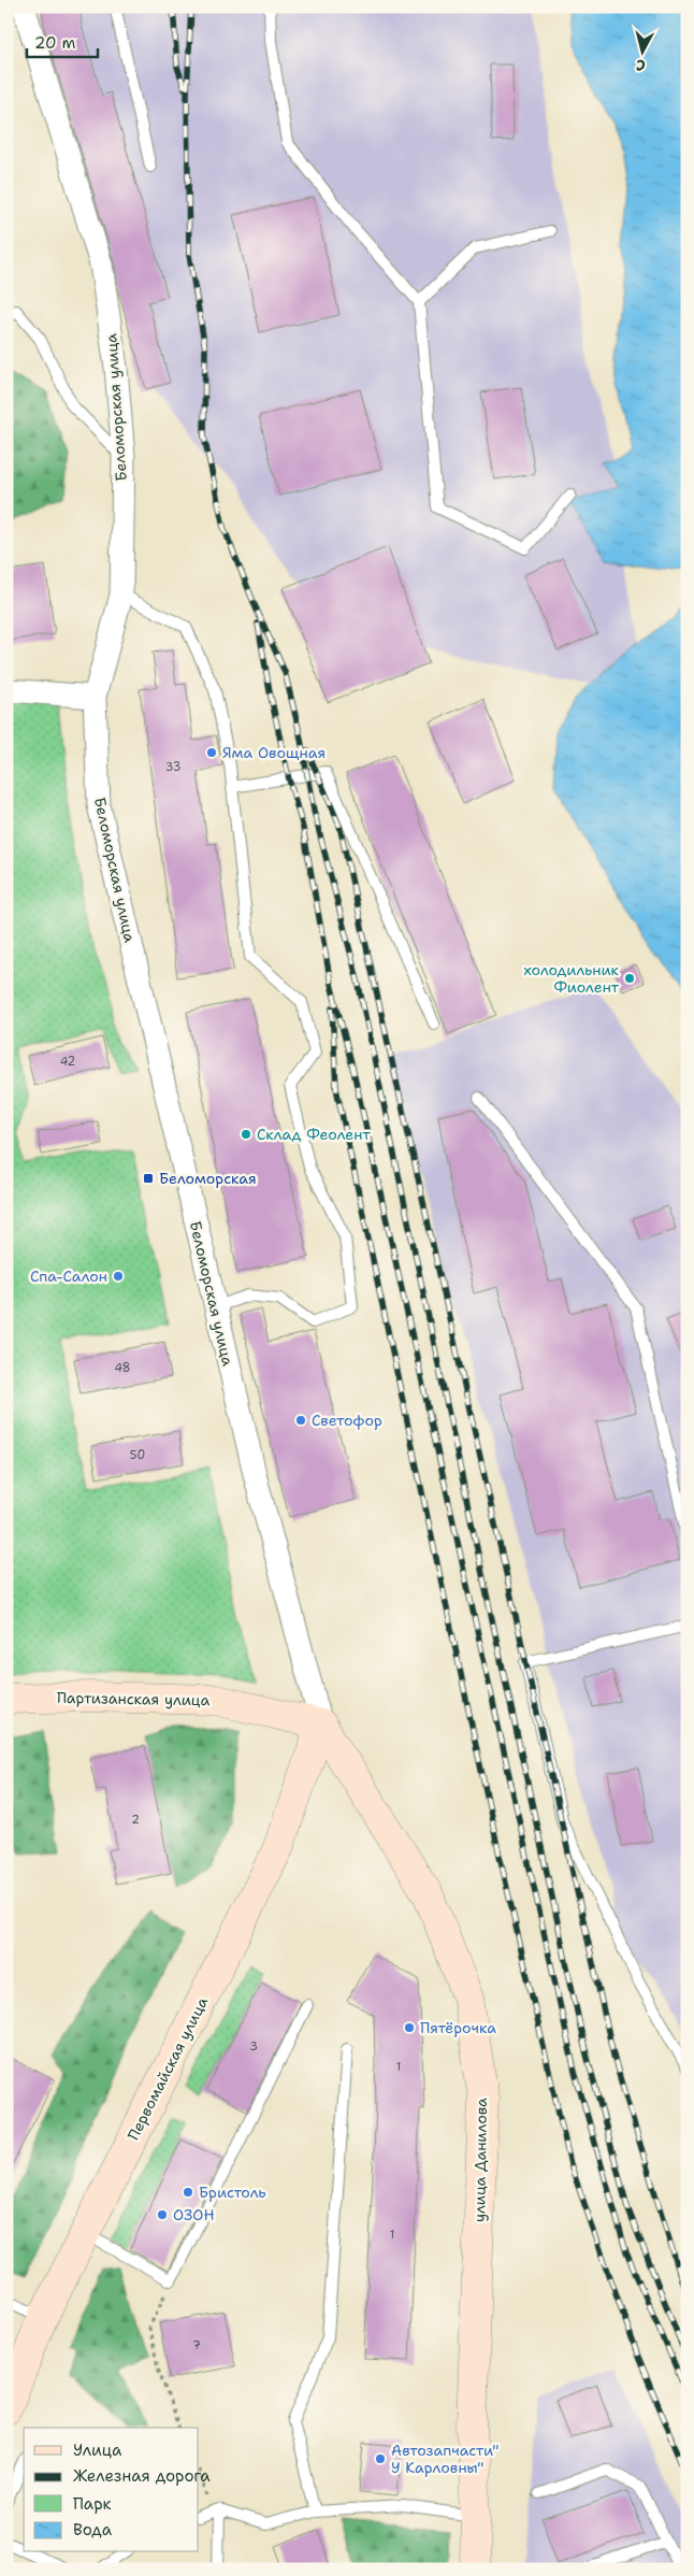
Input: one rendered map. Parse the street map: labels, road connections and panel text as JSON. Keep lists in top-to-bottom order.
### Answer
{
  "streets": {
    "main road": ["Партизанская улица", "Первомайская улица", "улица Данилова"],
    "street": ["Беломорская улица"]
  },
  "crossings": [
    ["Беломорская улица", "Партизанская улица"],
    ["Беломорская улица", "Первомайская улица"],
    ["Беломорская улица", "улица Данилова"],
    ["Партизанская улица", "Первомайская улица"],
    ["Партизанская улица", "улица Данилова"],
    ["Первомайская улица", "улица Данилова"]
  ],
  "places": {
    "other": [
      "Яма Овощная",
      "холодильник Фиолент",
      "Склад Феолент",
      "Спа-Салон",
      "Светофор",
      "Пятёрочка",
      "Бристоль",
      "ОЗОН",
      "Автозапчасти\" У Карловны\""
    ],
    "transit": ["Беломорская"]
  },
  "house_numbers": [
    "33",
    "42",
    "48",
    "50",
    "2",
    "3",
    "1",
    "1",
    "7"
  ],
  "legend": [
    "Улица",
    "Железная дорога",
    "Парк",
    "Вода"
  ],
  "scale_bar": "20 m",
  "north": "bottom"
}
